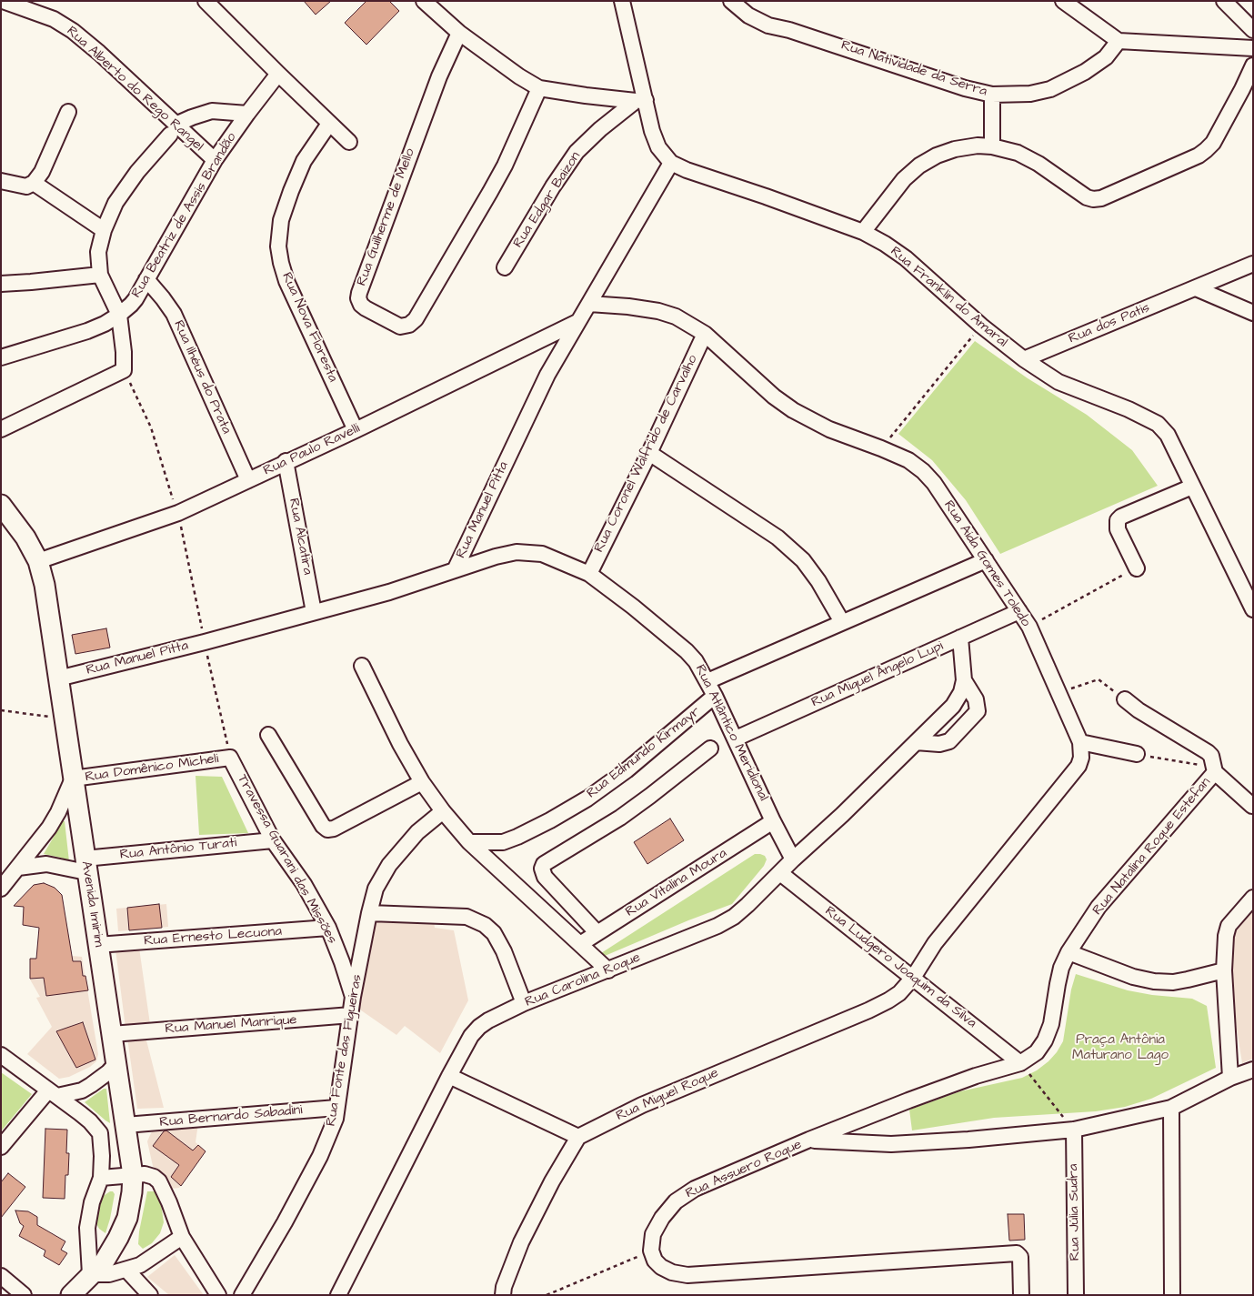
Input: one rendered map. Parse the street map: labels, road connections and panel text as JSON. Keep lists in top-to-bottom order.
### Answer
{
  "streets": {
    "main road": ["Avenida Imirim"],
    "street": [
      "Rua Natividade da Serra",
      "Rua Alberto do Rego Rangel",
      "Rua Edgar Baizon",
      "Rua Beatriz de Assis Brandão",
      "Rua Guilherme de Mello",
      "Rua Franklin do Amaral",
      "Rua dos Patis",
      "Rua Nova Floresta",
      "Rua Ilhéus do Prata",
      "Rua Paulo Ravelli",
      "Rua Coronel Walfrido de Carvalho",
      "Rua Manuel Pitta",
      "Rua Alcatira",
      "Rua Aída Gomes Toledo",
      "Rua Miguel Ângelo Lupi",
      "Rua Atlântico Meridional",
      "Rua Edmundo Kirmayr",
      "Rua Domênico Micheli",
      "Rua Natalina Roque Estefan",
      "Rua Antônio Turati",
      "Travessa Guarani das Missões",
      "Rua Vitalina Moura",
      "Rua Ernesto Lecuona",
      "Rua Ludgero Joaquim da Silva",
      "Rua Carolina Roque",
      "Rua Manuel Manrique",
      "Rua Fonte das Figueiras",
      "Rua Miguel Roque",
      "Rua Bernardo Sabadini",
      "Rua Assuero Roque",
      "Rua Júlia Sudra"
    ]
  },
  "crossings": [
    ["Rua Alberto do Rego Rangel", "Rua Beatriz de Assis Brandão"],
    ["Rua Edgar Baizon", "Rua Franklin do Amaral"],
    ["Rua Beatriz de Assis Brandão", "Rua Ilhéus do Prata"],
    ["Rua Franklin do Amaral", "Rua dos Patis"],
    ["Rua Franklin do Amaral", "Rua Manuel Pitta"],
    ["Rua Nova Floresta", "Rua Paulo Ravelli"],
    ["Rua Ilhéus do Prata", "Rua Paulo Ravelli"],
    ["Rua Paulo Ravelli", "Rua Manuel Pitta"],
    ["Rua Paulo Ravelli", "Rua Alcatira"],
    ["Rua Paulo Ravelli", "Avenida Imirim"],
    ["Rua Coronel Walfrido de Carvalho", "Rua Aída Gomes Toledo"],
    ["Rua Coronel Walfrido de Carvalho", "Rua Atlântico Meridional"],
    ["Rua Manuel Pitta", "Rua Alcatira"],
    ["Rua Manuel Pitta", "Rua Aída Gomes Toledo"],
    ["Rua Manuel Pitta", "Rua Atlântico Meridional"],
    ["Rua Manuel Pitta", "Avenida Imirim"],
    ["Rua Aída Gomes Toledo", "Rua Miguel Ângelo Lupi"],
    ["Rua Aída Gomes Toledo", "Rua Ludgero Joaquim da Silva"],
    ["Rua Aída Gomes Toledo", "Rua Miguel Roque"],
    ["Rua Miguel Ângelo Lupi", "Rua Atlântico Meridional"],
    ["Rua Miguel Ângelo Lupi", "Rua Carolina Roque"],
    ["Rua Atlântico Meridional", "Rua Edmundo Kirmayr"],
    ["Rua Atlântico Meridional", "Rua Vitalina Moura"],
    ["Rua Atlântico Meridional", "Rua Carolina Roque"],
    ["Rua Domênico Micheli", "Travessa Guarani das Missões"],
    ["Rua Domênico Micheli", "Avenida Imirim"],
    ["Rua Natalina Roque Estefan", "Rua Ludgero Joaquim da Silva"],
    ["Rua Natalina Roque Estefan", "Rua Assuero Roque"],
    ["Rua Antônio Turati", "Travessa Guarani das Missões"],
    ["Rua Antônio Turati", "Avenida Imirim"],
    ["Travessa Guarani das Missões", "Rua Ernesto Lecuona"],
    ["Travessa Guarani das Missões", "Rua Fonte das Figueiras"],
    ["Avenida Imirim", "Rua Ernesto Lecuona"],
    ["Avenida Imirim", "Rua Manuel Manrique"],
    ["Avenida Imirim", "Rua Bernardo Sabadini"],
    ["Rua Ludgero Joaquim da Silva", "Rua Carolina Roque"],
    ["Rua Ludgero Joaquim da Silva", "Rua Miguel Roque"],
    ["Rua Ludgero Joaquim da Silva", "Rua Assuero Roque"],
    ["Rua Manuel Manrique", "Rua Fonte das Figueiras"],
    ["Rua Fonte das Figueiras", "Rua Bernardo Sabadini"]
  ],
  "parks": ["Praça Antônia Maturano Lago"]
}
